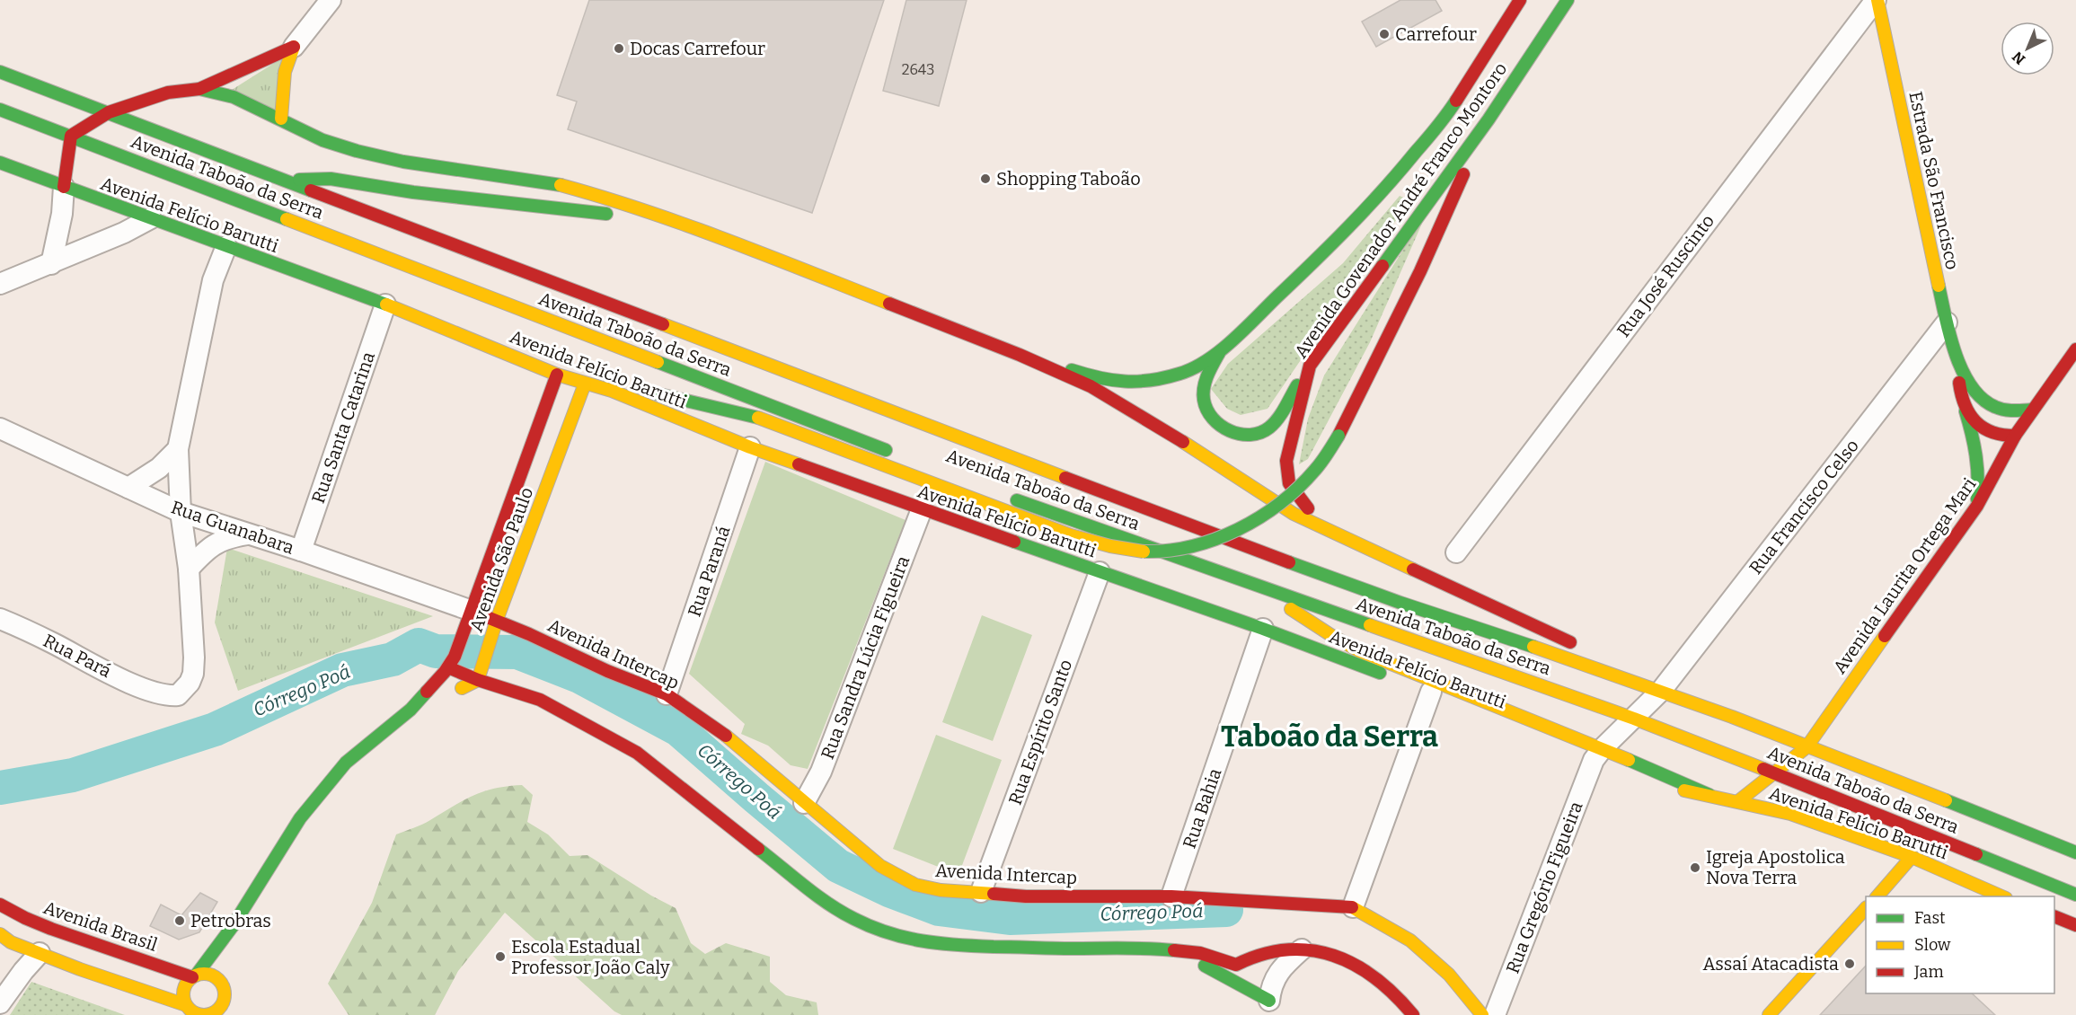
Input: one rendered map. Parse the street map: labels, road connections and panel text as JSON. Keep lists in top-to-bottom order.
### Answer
{
  "streets": {
    "main road": [
      "Avenida Taboão da Serra",
      "Estrada São Francisco",
      "Avenida Govenador André Franco Montoro",
      "Avenida Felício Barutti",
      "Avenida São Paulo",
      "Avenida Laurita Ortega Mari",
      "Avenida Intercap",
      "Avenida Brasil"
    ],
    "street": [
      "Rua José Ruscinto",
      "Rua Santa Catarina",
      "Rua Francisco Celso",
      "Rua Guanabara",
      "Rua Paraná",
      "Rua Pará",
      "Rua Sandra Lúcia Figueira",
      "Rua Espírito Santo",
      "Rua Bahia",
      "Rua Gregório Figueira"
    ]
  },
  "crossings": [
    ["Avenida Taboão da Serra", "Rua Francisco Celso"],
    ["Avenida Taboão da Serra", "Avenida Laurita Ortega Mari"],
    ["Estrada São Francisco", "Rua José Ruscinto"],
    ["Estrada São Francisco", "Rua Francisco Celso"],
    ["Estrada São Francisco", "Avenida Laurita Ortega Mari"],
    ["Avenida Felício Barutti", "Rua Santa Catarina"],
    ["Avenida Felício Barutti", "Avenida São Paulo"],
    ["Avenida Felício Barutti", "Rua Paraná"],
    ["Avenida Felício Barutti", "Avenida Laurita Ortega Mari"],
    ["Avenida Felício Barutti", "Rua Sandra Lúcia Figueira"],
    ["Avenida Felício Barutti", "Rua Espírito Santo"],
    ["Avenida Felício Barutti", "Rua Bahia"],
    ["Rua Santa Catarina", "Rua Guanabara"],
    ["Rua Francisco Celso", "Rua Gregório Figueira"],
    ["Rua Guanabara", "Avenida São Paulo"],
    ["Rua Guanabara", "Avenida Intercap"],
    ["Avenida São Paulo", "Avenida Intercap"],
    ["Avenida São Paulo", "Avenida Brasil"],
    ["Rua Paraná", "Avenida Intercap"],
    ["Avenida Intercap", "Rua Sandra Lúcia Figueira"],
    ["Avenida Intercap", "Rua Espírito Santo"],
    ["Avenida Intercap", "Rua Bahia"]
  ],
  "districts": ["Taboão da Serra"],
  "water": ["Córrego Poá"],
  "places": [
    "Carrefour",
    "Docas Carrefour",
    "Shopping Taboão",
    "Igreja Apostolica Nova Terra",
    "Petrobras",
    "Escola Estadual Professor João Caly",
    "Assaí Atacadista"
  ],
  "house_numbers": ["2643"],
  "legend": ["Fast", "Slow", "Jam"],
  "north": "bottom left"
}
